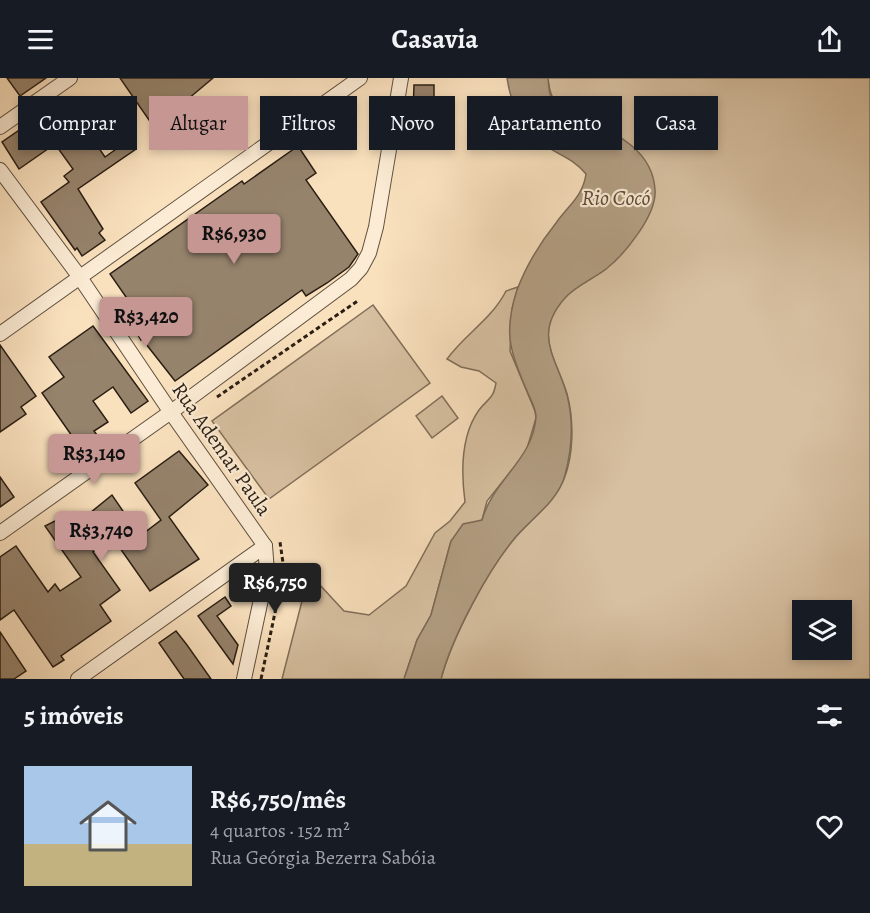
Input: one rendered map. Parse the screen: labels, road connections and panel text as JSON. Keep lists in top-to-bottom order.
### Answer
{
  "streets": {
    "street": ["Rua Ademar Paula"]
  },
  "water": ["Rio Cocó"],
  "page": {
    "header": "Casavia",
    "chip": [
      "Comprar",
      "Alugar",
      "Filtros",
      "Novo",
      "Apartamento",
      "Casa"
    ],
    "price": [
      "R$6,930",
      "R$3,420",
      "R$3,140",
      "R$3,740",
      "R$6,750"
    ],
    "heading": "5 imóveis",
    "list": [
      {
        "name": "R$6,750/mês",
        "note": "4 quartos · 152 m² · Rua Geórgia Bezerra Sabóia"
      }
    ]
  }
}
